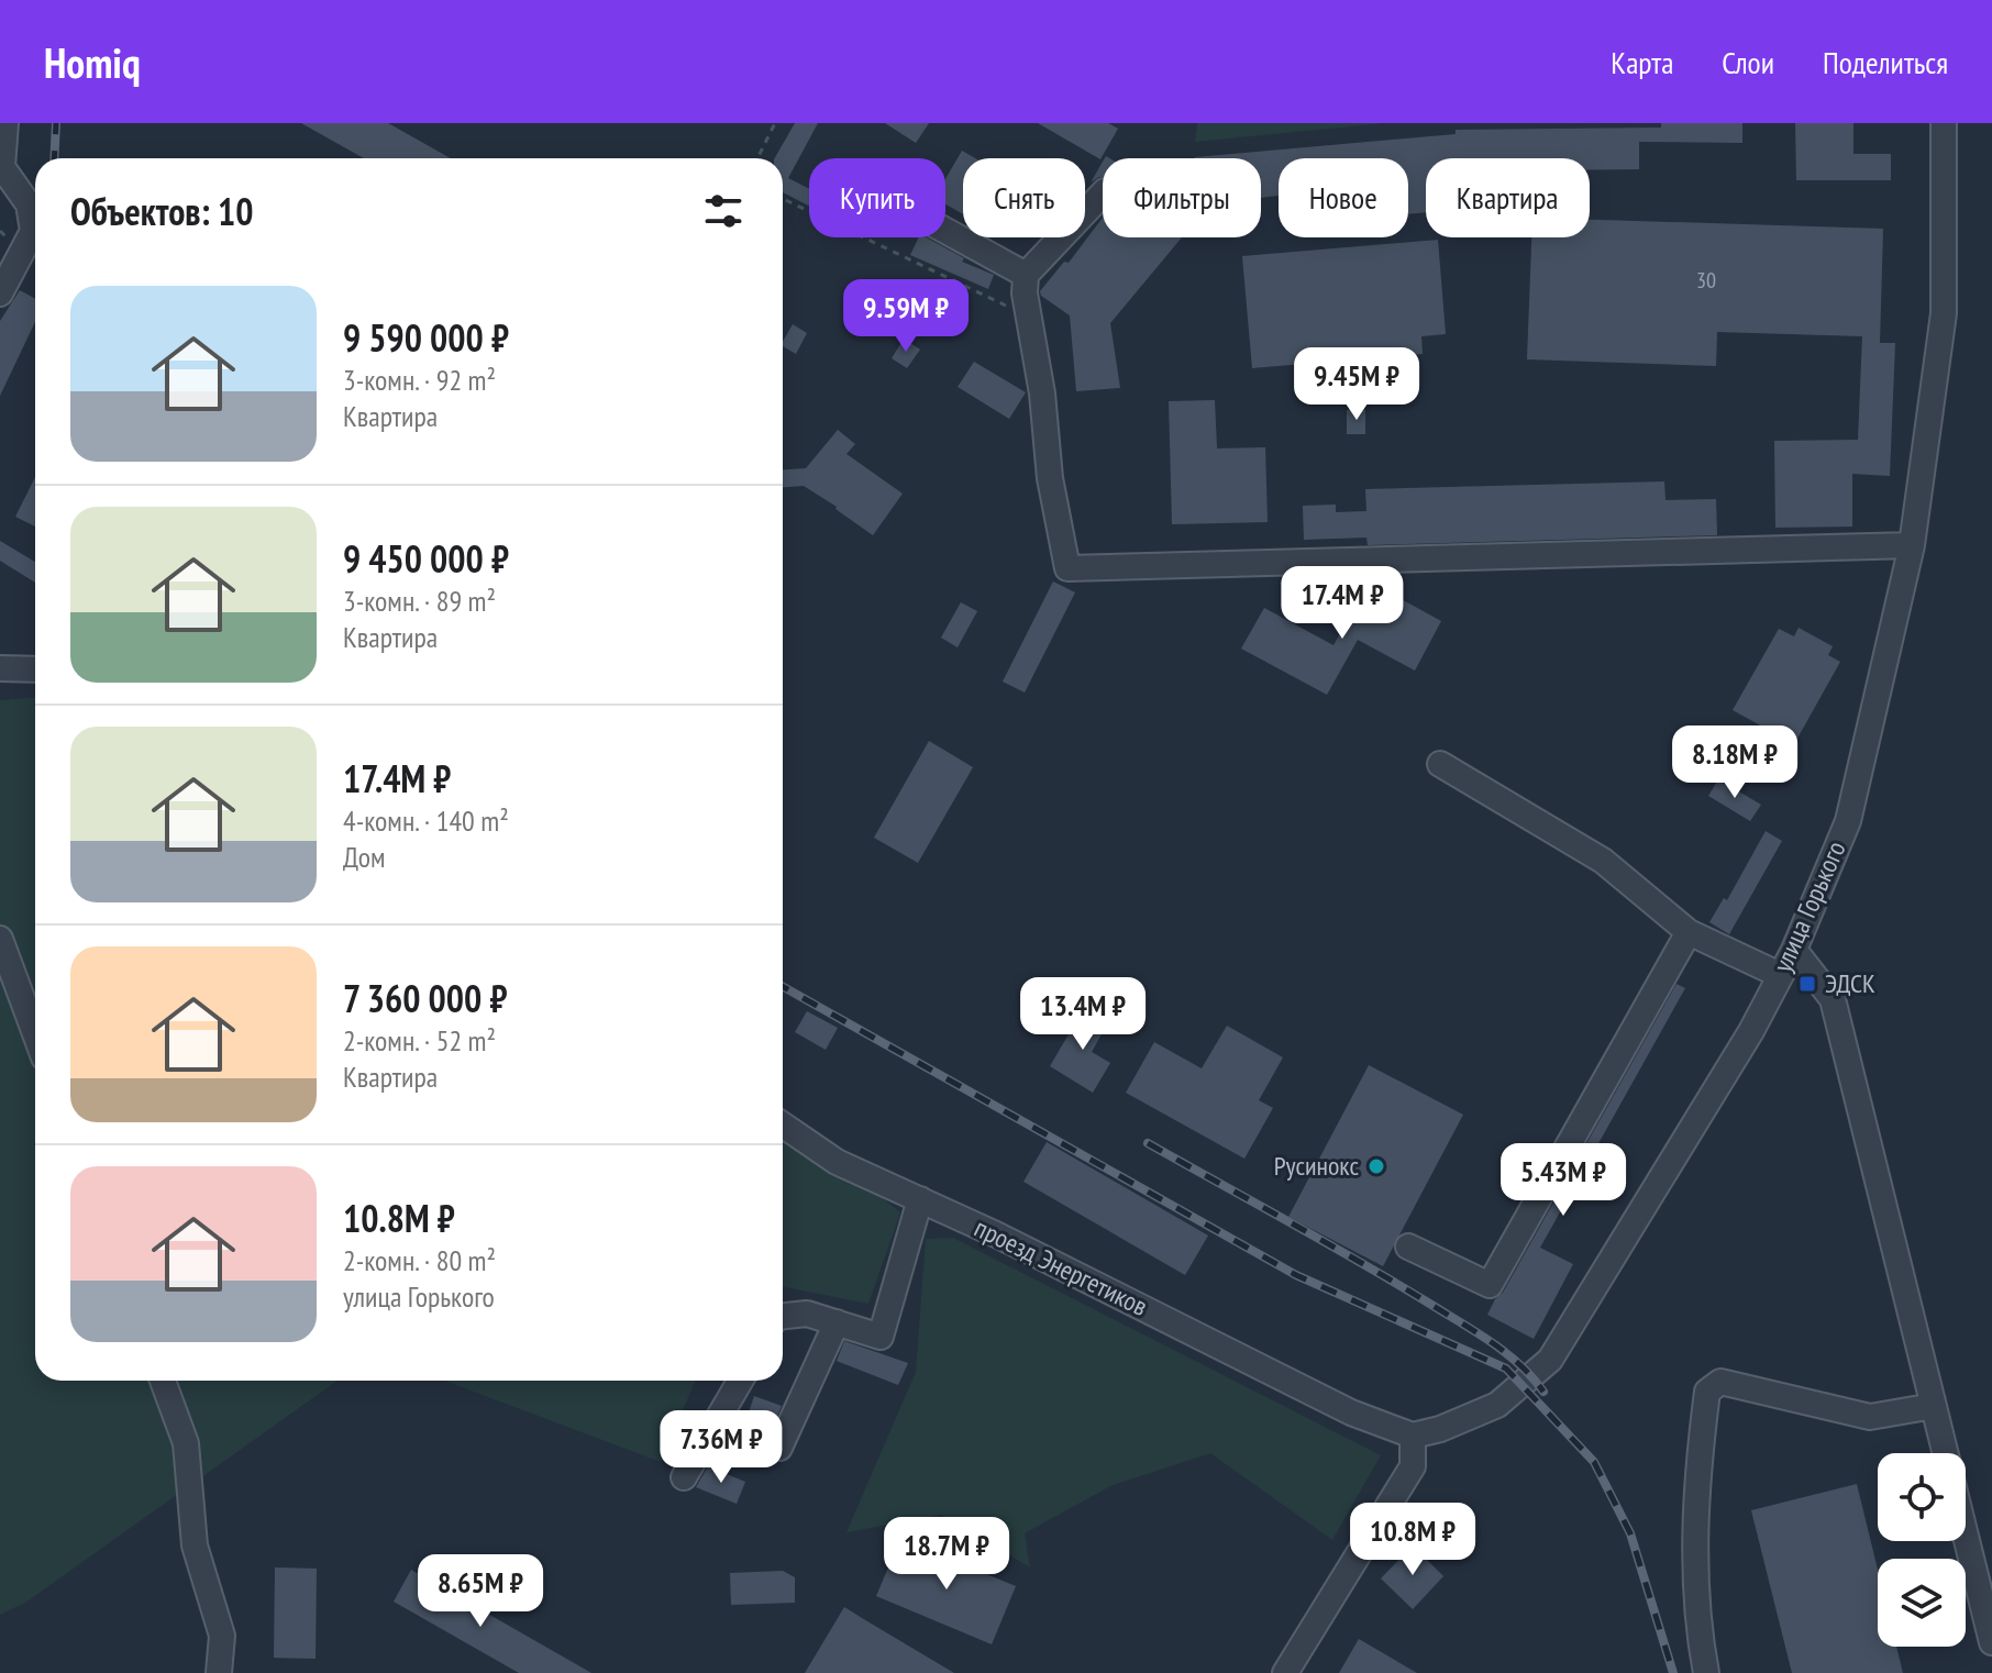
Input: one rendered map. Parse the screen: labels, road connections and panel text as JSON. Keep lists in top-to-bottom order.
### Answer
{
  "streets": {
    "street": ["улица Горького", "проезд Энергетиков"]
  },
  "crossings": [
    ["улица Горького", "проезд Энергетиков"]
  ],
  "places": {
    "transit": ["ЭДСК"],
    "other": ["Русинокс"]
  },
  "house_numbers": ["30"],
  "page": {
    "header": "Homiq",
    "nav": ["Карта", "Слои", "Поделиться"],
    "chip": [
      "Купить",
      "Снять",
      "Фильтры",
      "Новое",
      "Квартира"
    ],
    "heading": "Объектов: 10",
    "list": [
      {
        "name": "9 590 000 ₽",
        "note": "3-комн. · 92 m² · Квартира"
      },
      {
        "name": "9 450 000 ₽",
        "note": "3-комн. · 89 m² · Квартира"
      },
      {
        "name": "17.4M ₽",
        "note": "4-комн. · 140 m² · Дом"
      },
      {
        "name": "7 360 000 ₽",
        "note": "2-комн. · 52 m² · Квартира"
      },
      {
        "name": "10.8M ₽",
        "note": "2-комн. · 80 m² · улица Горького"
      }
    ],
    "price": [
      "9.59M ₽",
      "9.45M ₽",
      "17.4M ₽",
      "8.18M ₽",
      "13.4M ₽",
      "5.43M ₽",
      "7.36M ₽",
      "10.8M ₽",
      "18.7M ₽",
      "8.65M ₽"
    ]
  }
}
